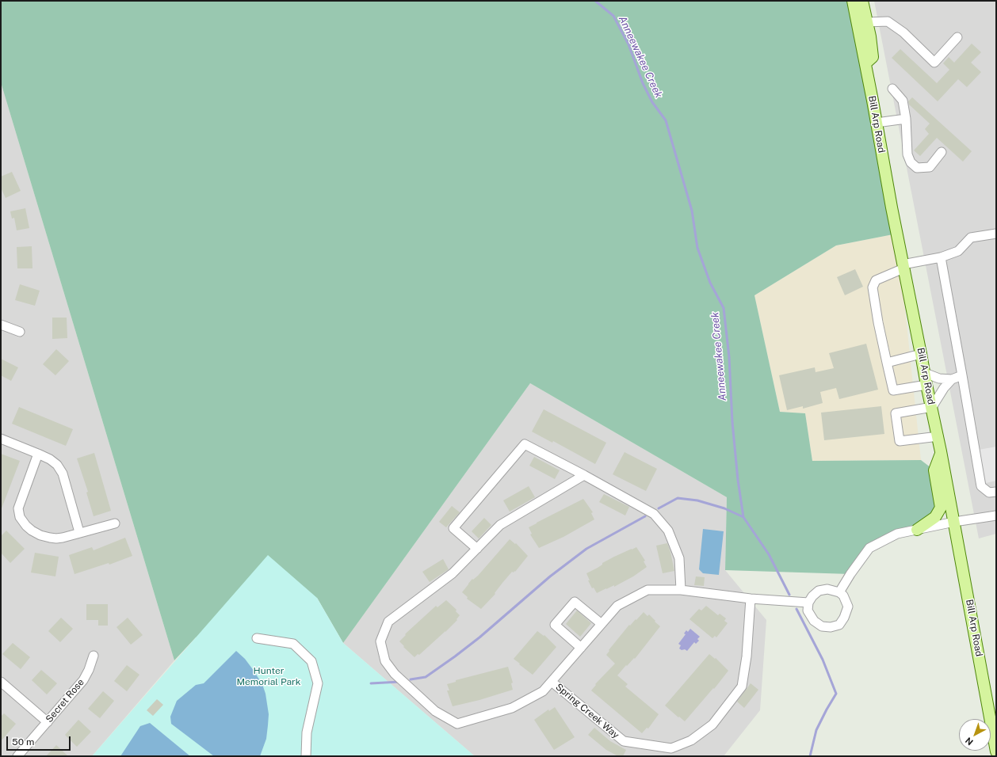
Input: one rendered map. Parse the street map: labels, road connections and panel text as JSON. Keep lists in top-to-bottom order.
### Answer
{
  "streets": {
    "main road": ["Bill Arp Road"],
    "street": ["Secret Rose", "Spring Creek Way"]
  },
  "water": ["Anneewakee Creek"],
  "parks": ["Hunter Memorial Park"],
  "scale_bar": "50 m",
  "north": "bottom left"
}
